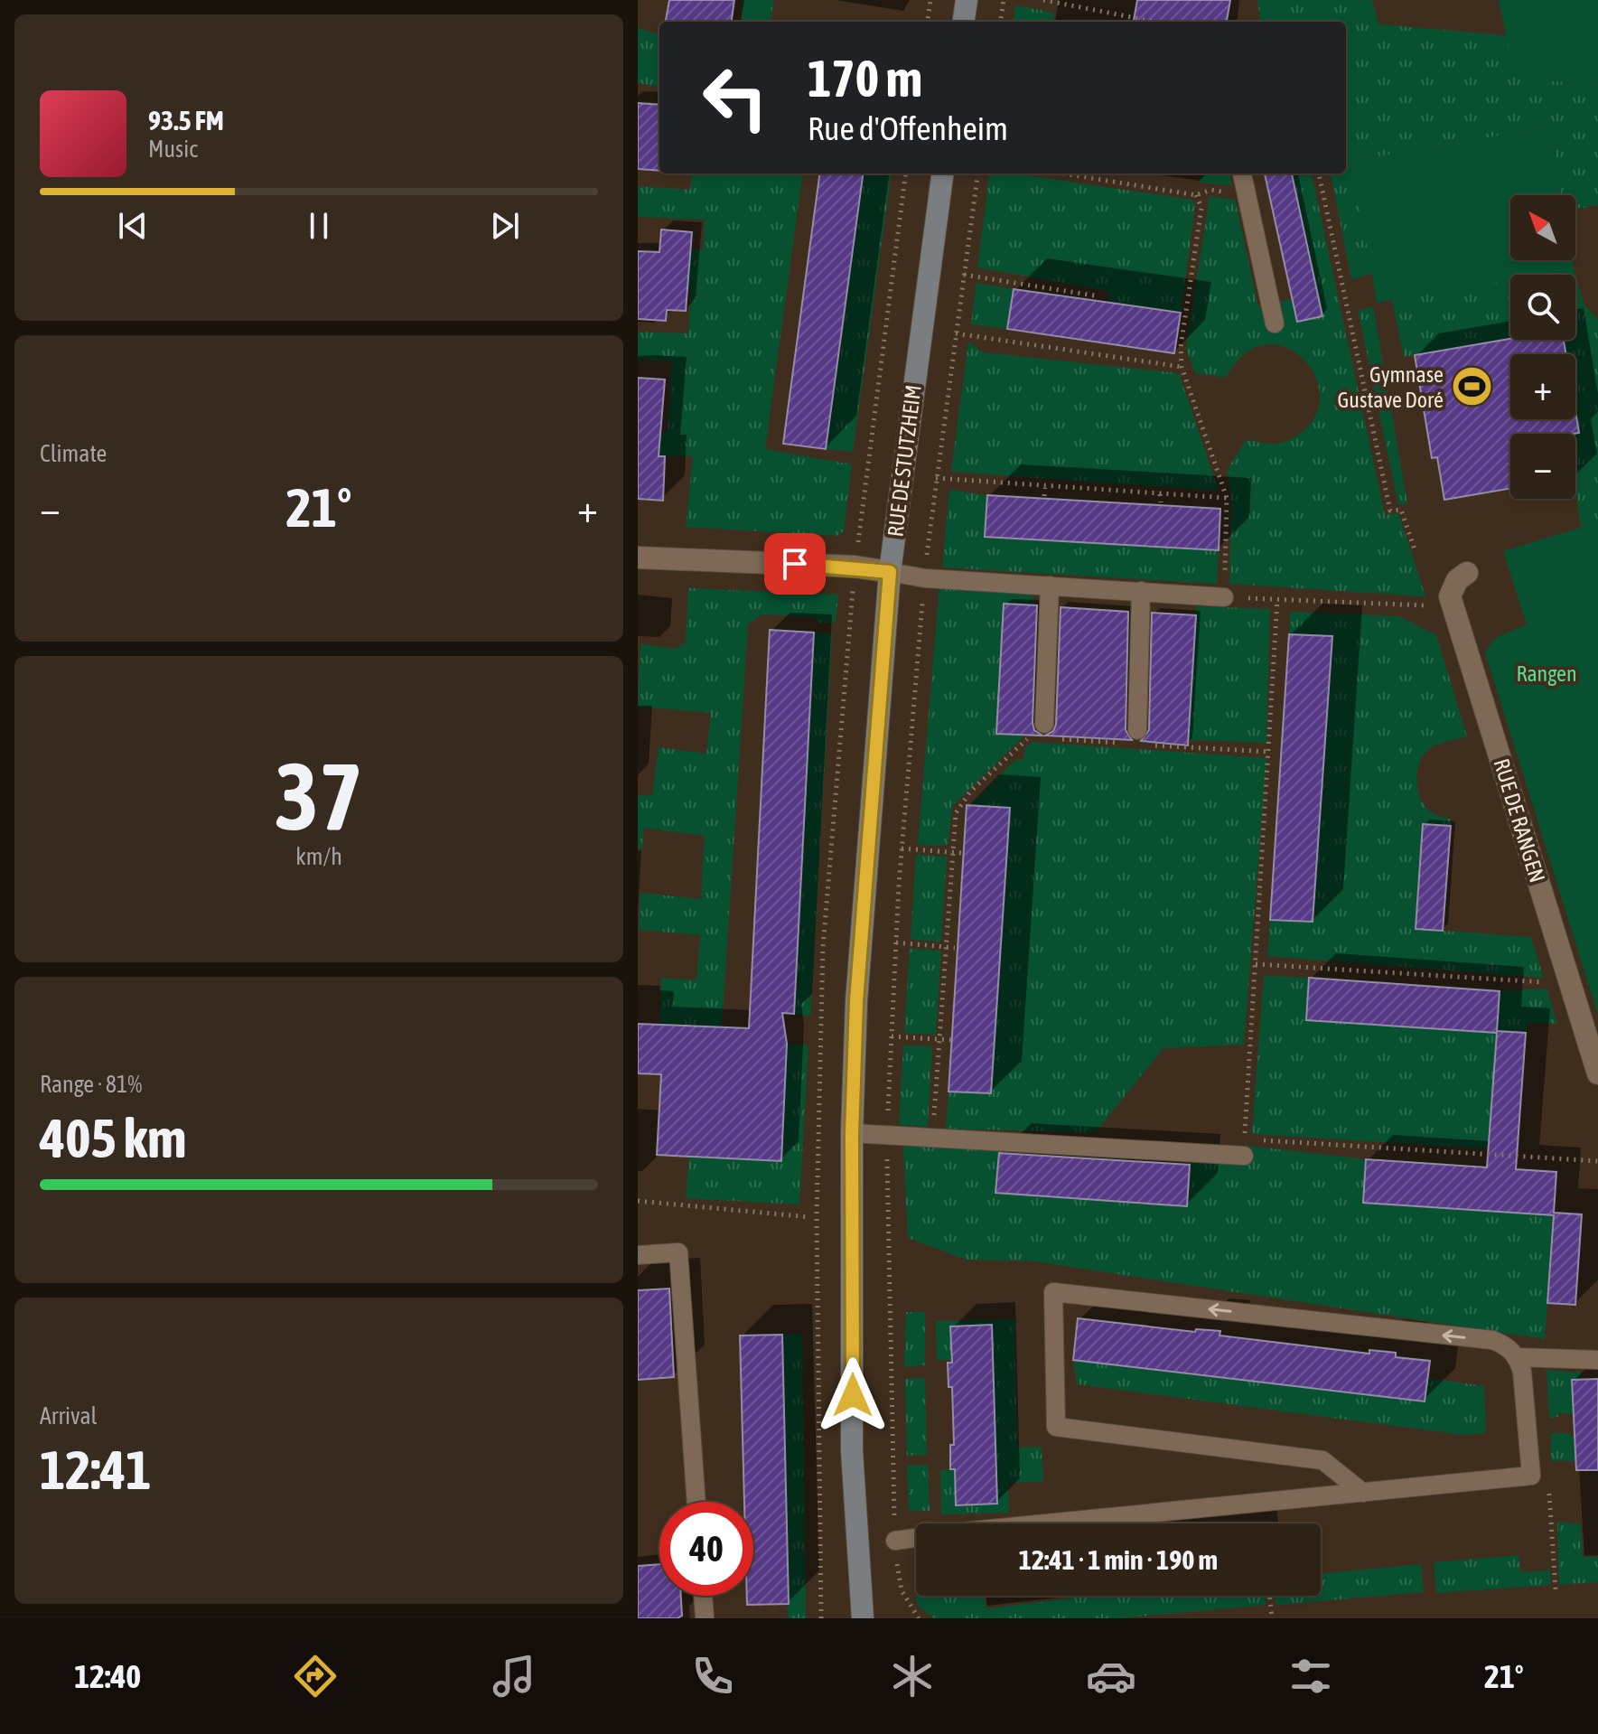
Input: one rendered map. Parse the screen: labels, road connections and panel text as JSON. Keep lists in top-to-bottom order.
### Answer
{
  "streets": {
    "street": ["RUE DE STUTZHEIM", "RUE DE RANGEN"]
  },
  "parks": ["Rangen"],
  "places": {
    "sports": ["Gymnase Gustave Doré"]
  },
  "north": "top left",
  "page": {
    "turn": ["170 m", "Rue d'Offenheim"],
    "song": ["93.5 FM", "Music"],
    "map_buttons": ["+", "−"],
    "tile": [
      "Climate",
      ["37", "km/h"],
      ["Range · 81%", "405 km"],
      ["Arrival", "12:41"]
    ],
    "heat": ["−", "21°", "+"],
    "limit": "40",
    "trip": "12:41 · 1 min · 190 m",
    "tabs": ["12:40", "21°"]
  }
}
